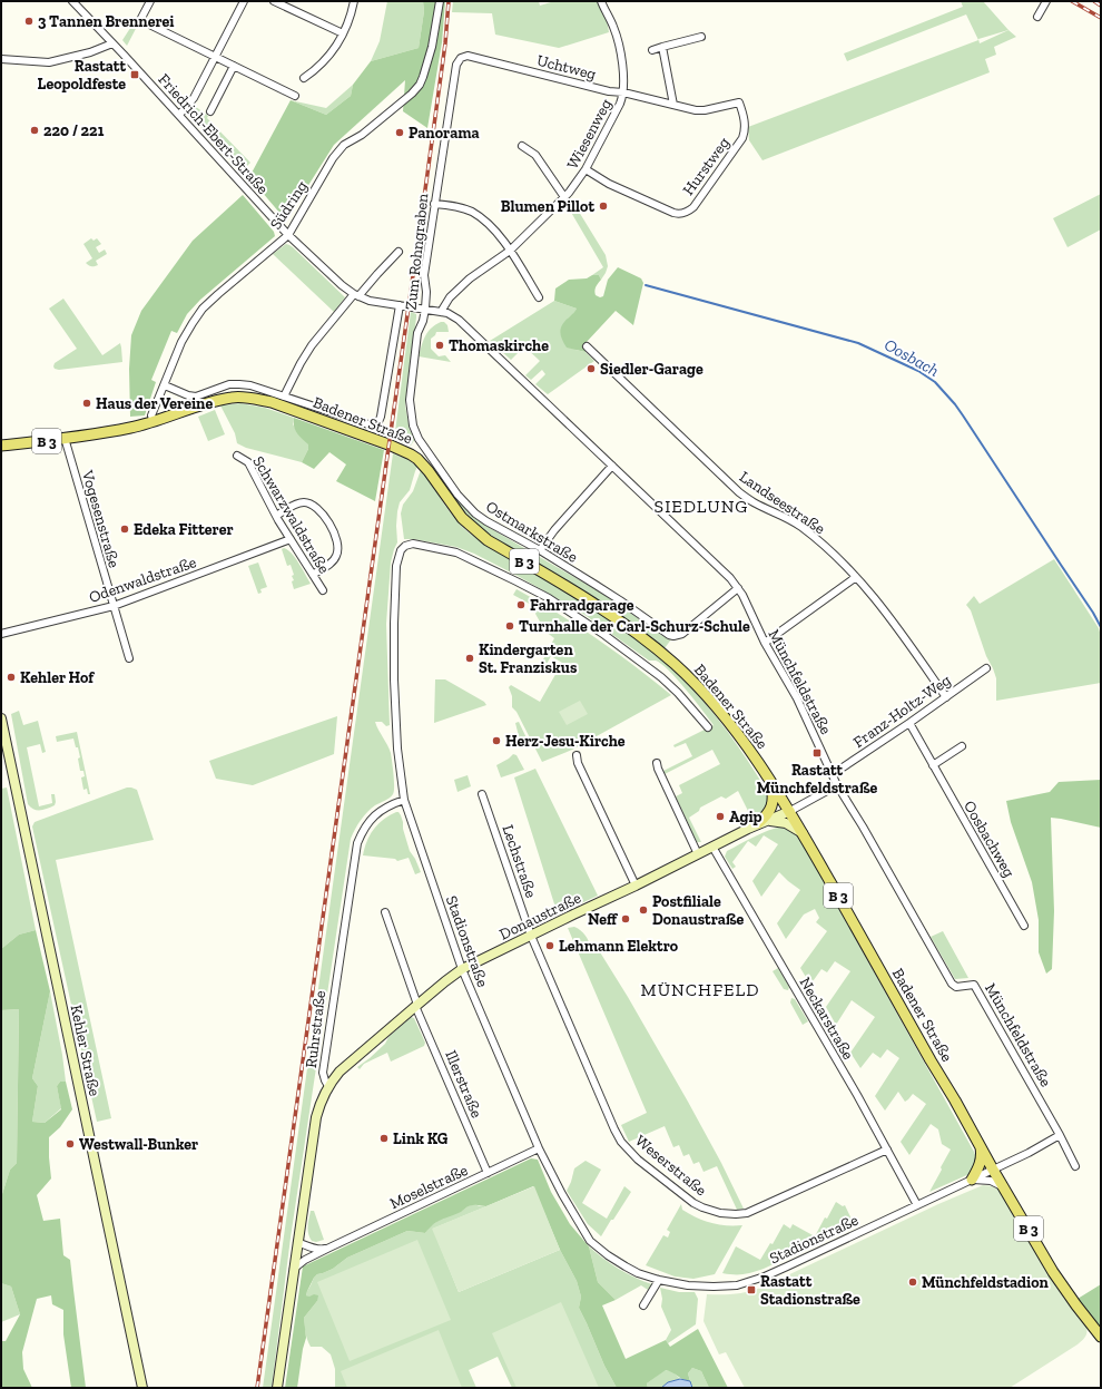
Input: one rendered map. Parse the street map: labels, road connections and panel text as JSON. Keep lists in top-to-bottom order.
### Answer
{
  "streets": {
    "main road": ["Badener Straße", "B 3"],
    "street": [
      "Uchtweg",
      "Friedrich-Ebert-Straße",
      "Wiesenweg",
      "Hurstweg",
      "Südring",
      "Zum Rohngraben",
      "Landseestraße",
      "Schwarzwaldstraße",
      "Vogesenstraße",
      "Ostmarkstraße",
      "Odenwaldstraße",
      "Münchfeldstraße",
      "Franz-Holtz-Weg",
      "Oosbachweg",
      "Lechstraße",
      "Donaustraße",
      "Stadionstraße",
      "Neckarstraße",
      "Ruhrstraße",
      "Kehler Straße",
      "Illerstraße",
      "Weserstraße",
      "Moselstraße"
    ]
  },
  "crossings": [
    ["Uchtweg", "Wiesenweg"],
    ["Uchtweg", "Hurstweg"],
    ["Uchtweg", "Zum Rohngraben"],
    ["Friedrich-Ebert-Straße", "Südring"],
    ["Friedrich-Ebert-Straße", "Zum Rohngraben"],
    ["Friedrich-Ebert-Straße", "Münchfeldstraße"],
    ["Wiesenweg", "Hurstweg"],
    ["Wiesenweg", "Münchfeldstraße"],
    ["Südring", "Badener Straße"],
    ["Zum Rohngraben", "Ostmarkstraße"],
    ["Zum Rohngraben", "Münchfeldstraße"],
    ["Badener Straße", "Vogesenstraße"],
    ["Badener Straße", "Donaustraße"],
    ["Badener Straße", "Stadionstraße"],
    ["Landseestraße", "Franz-Holtz-Weg"],
    ["Schwarzwaldstraße", "Odenwaldstraße"],
    ["Vogesenstraße", "Odenwaldstraße"],
    ["Ostmarkstraße", "Münchfeldstraße"],
    ["Münchfeldstraße", "Franz-Holtz-Weg"],
    ["Franz-Holtz-Weg", "Oosbachweg"],
    ["Lechstraße", "Donaustraße"],
    ["Lechstraße", "Weserstraße"],
    ["Donaustraße", "Stadionstraße"],
    ["Donaustraße", "Neckarstraße"],
    ["Donaustraße", "Ruhrstraße"],
    ["Donaustraße", "Illerstraße"],
    ["Donaustraße", "Weserstraße"],
    ["Stadionstraße", "Neckarstraße"],
    ["Stadionstraße", "Ruhrstraße"],
    ["Stadionstraße", "Moselstraße"],
    ["Neckarstraße", "Weserstraße"],
    ["Ruhrstraße", "Moselstraße"],
    ["Illerstraße", "Moselstraße"]
  ],
  "districts": ["SIEDLUNG", "MÜNCHFELD"],
  "water": ["Oosbach"],
  "places": {
    "other": [
      "3 Tannen Brennerei",
      "220 / 221",
      "Panorama",
      "Blumen Pillot",
      "Thomaskirche",
      "Siedler-Garage",
      "Haus der Vereine",
      "Edeka Fitterer",
      "Fahrradgarage",
      "Turnhalle der Carl-Schurz-Schule",
      "Kindergarten St. Franziskus",
      "Kehler Hof",
      "Herz-Jesu-Kirche",
      "Agip",
      "Postfiliale Donaustraße",
      "Neff",
      "Lehmann Elektro",
      "Link KG",
      "Westwall-Bunker",
      "Münchfeldstadion"
    ],
    "transit": ["Rastatt Leopoldfeste", "Rastatt Münchfeldstraße", "Rastatt Stadionstraße"]
  }
}
